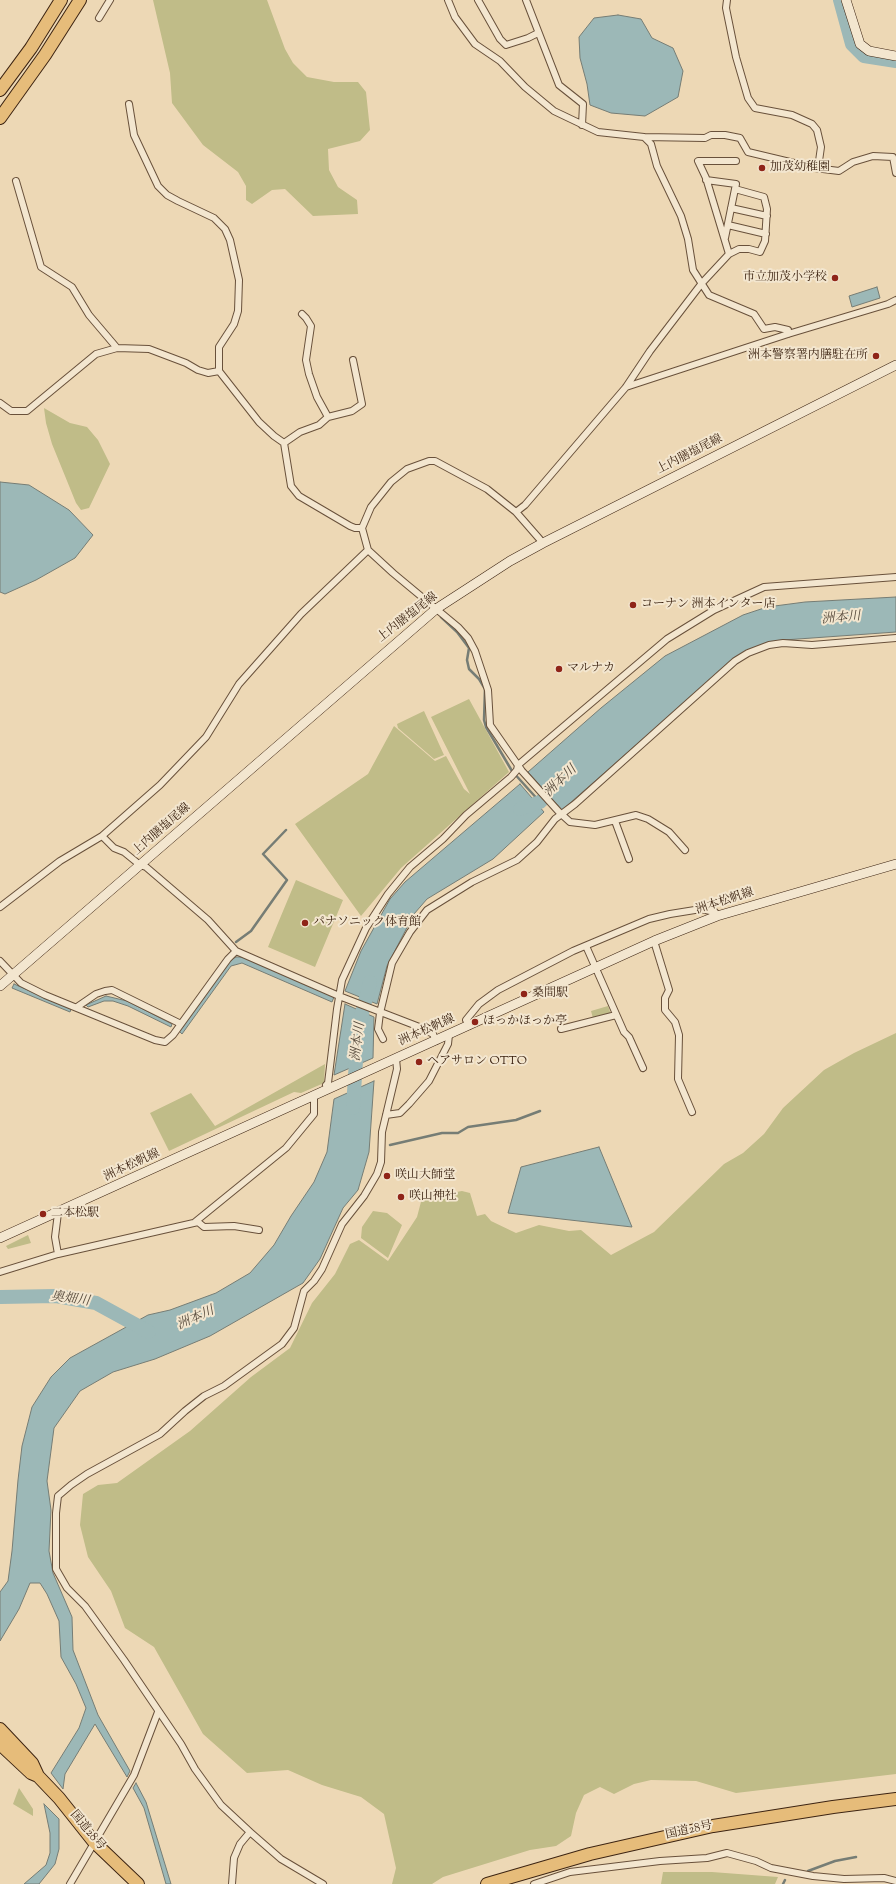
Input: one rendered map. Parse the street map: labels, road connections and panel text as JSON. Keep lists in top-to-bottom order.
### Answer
{
  "streets": {
    "highway": ["国道28号"],
    "main road": ["上内膳塩尾線", "洲本松帆線"]
  },
  "water": ["洲本川", "奥畑川"],
  "places": [
    "加茂幼稚園",
    "市立加茂小学校",
    "洲本警察署内膳駐在所",
    "コーナン 洲本インター店",
    "マルナカ",
    "パナソニック体育館",
    "桑間駅",
    "ほっかほっか亭",
    "ヘアサロン OTTO",
    "咲山大師堂",
    "咲山神社",
    "二本松駅"
  ]
}
